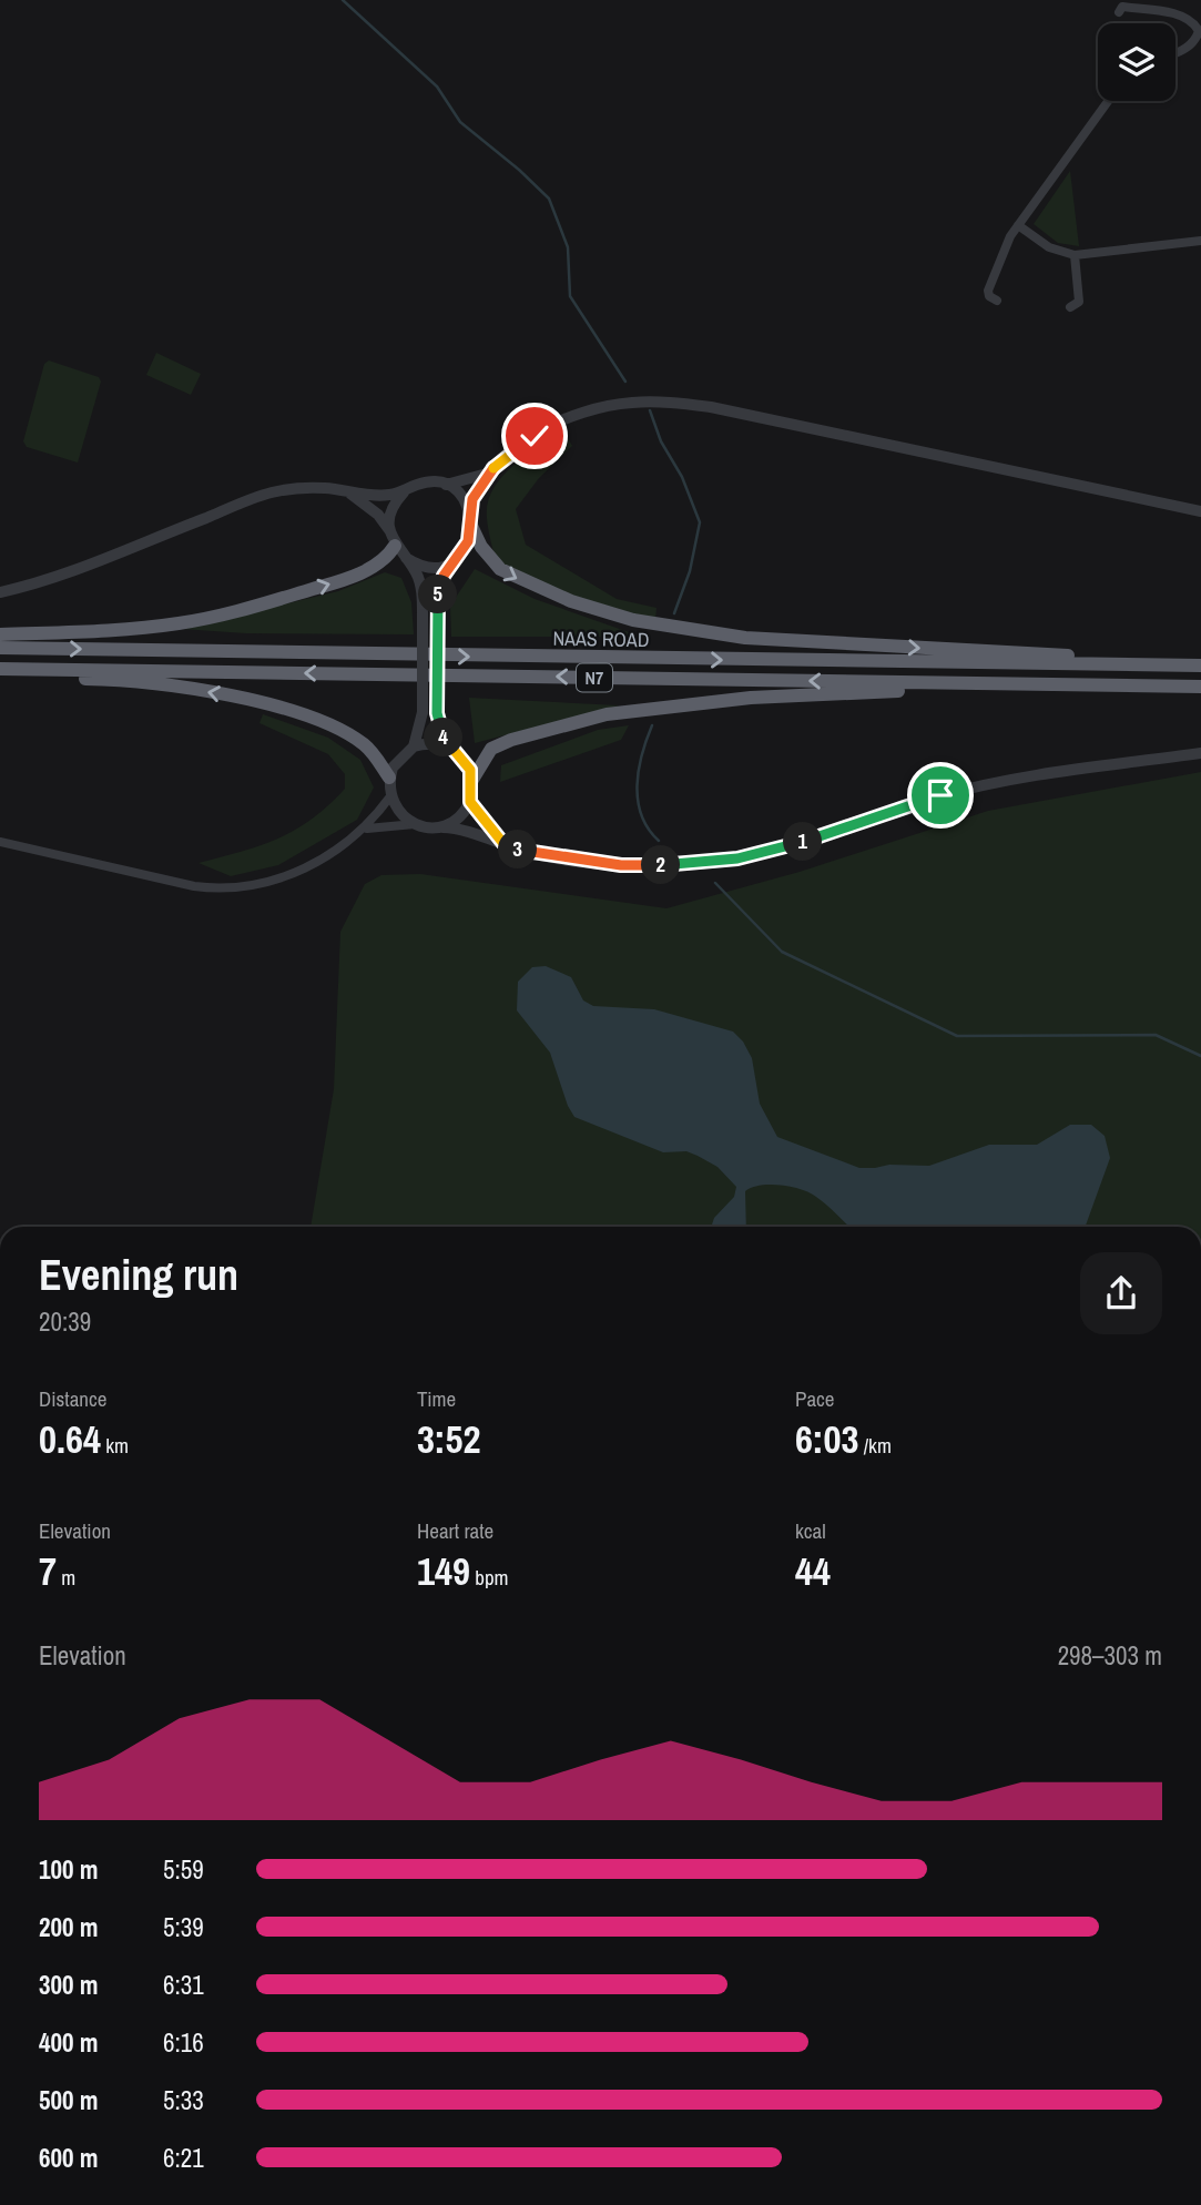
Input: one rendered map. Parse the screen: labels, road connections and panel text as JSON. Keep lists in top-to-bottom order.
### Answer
{
  "streets": {
    "highway": ["NAAS ROAD", "N7"]
  },
  "crossings": [
    ["NAAS ROAD", "N7"]
  ],
  "page": {
    "pins": [
      "5",
      "4",
      "1",
      "3",
      "2"
    ],
    "heading": ["Evening run", "20:39"],
    "stats": [
      ["Distance", "0.64 km"],
      ["Time", "3:52"],
      ["Pace", "6:03 /km"],
      ["Elevation", "7 m"],
      ["Heart rate", "149 bpm"],
      ["kcal", "44"]
    ],
    "chart": ["Elevation", "298–303 m"],
    "list": [
      {
        "name": "100 m",
        "note": "5:59"
      },
      {
        "name": "200 m",
        "note": "5:39"
      },
      {
        "name": "300 m",
        "note": "6:31"
      },
      {
        "name": "400 m",
        "note": "6:16"
      },
      {
        "name": "500 m",
        "note": "5:33"
      },
      {
        "name": "600 m",
        "note": "6:21"
      }
    ]
  }
}
